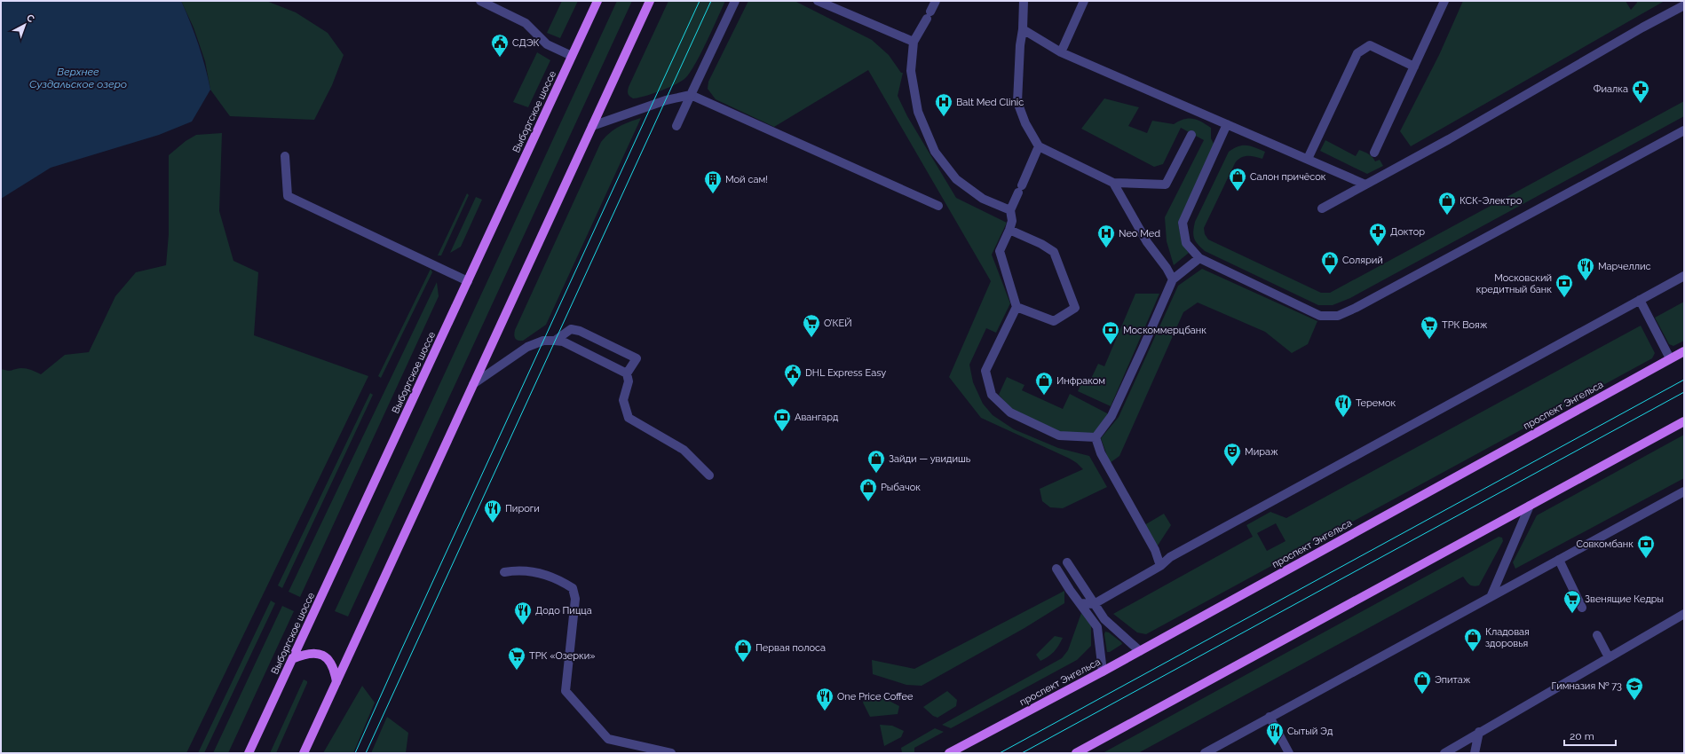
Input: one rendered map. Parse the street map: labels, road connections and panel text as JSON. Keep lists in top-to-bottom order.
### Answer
{
  "streets": {
    "main road": ["Выборгское шоссе", "проспект Энгельса"]
  },
  "water": ["Верхнее Суздальское озеро"],
  "places": {
    "public building": ["СДЭК", "DHL Express Easy"],
    "pharmacy": ["Фиалка", "Доктор"],
    "hospital": ["Balt Med Clinic", "Neo Med"],
    "shop": [
      "Салон причёсок",
      "КСК-Электро",
      "Солярий",
      "Инфраком",
      "Зайди — увидишь",
      "Рыбачок",
      "Кладовая здоровья",
      "Первая полоса",
      "Эпитаж"
    ],
    "building": ["Мой сам!"],
    "restaurant": [
      "Марчеллис",
      "Теремок",
      "Пироги",
      "Додо Пицца",
      "One Price Coffee",
      "Сытый Эд"
    ],
    "bank": [
      "Московский кредитный банк",
      "Москоммерцбанк",
      "Авангард",
      "Совкомбанк"
    ],
    "supermarket": [
      "О’КЕЙ",
      "ТРК Вояж",
      "Звенящие Кедры",
      "ТРК «Озерки»"
    ],
    "theatre": ["Мираж"],
    "school or university": ["Гимназия № 73"]
  },
  "scale_bar": "20 m",
  "north": "top right"
}
